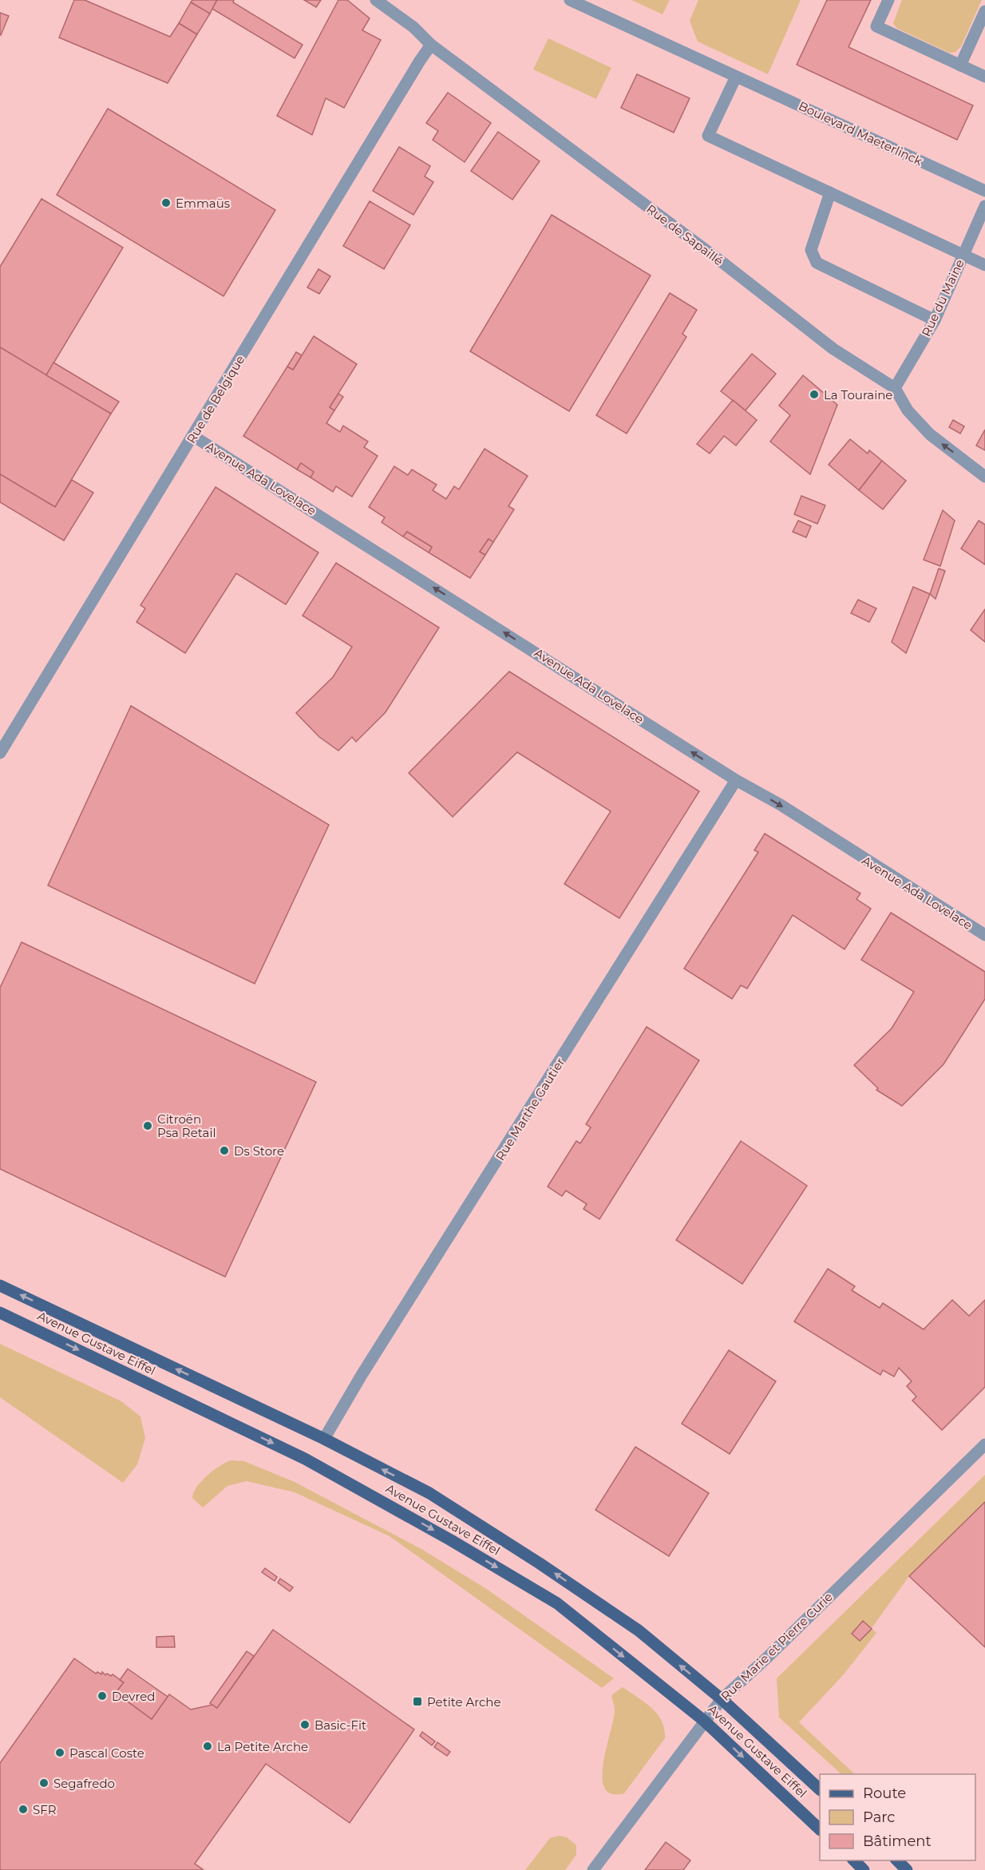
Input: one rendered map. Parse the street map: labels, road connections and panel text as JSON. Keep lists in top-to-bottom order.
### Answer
{
  "streets": {
    "main road": ["Avenue Gustave Eiffel"],
    "street": [
      "Boulevard Maeterlinck",
      "Rue de Sapaillé",
      "Rue du Maine",
      "Rue de Belgique",
      "Avenue Ada Lovelace",
      "Rue Marthe Gautier",
      "Rue Marie et Pierre Curie"
    ]
  },
  "crossings": [
    ["Rue de Sapaillé", "Rue du Maine"],
    ["Rue de Sapaillé", "Rue de Belgique"],
    ["Rue de Belgique", "Avenue Ada Lovelace"],
    ["Avenue Ada Lovelace", "Rue Marthe Gautier"],
    ["Rue Marthe Gautier", "Avenue Gustave Eiffel"],
    ["Avenue Gustave Eiffel", "Rue Marie et Pierre Curie"]
  ],
  "places": {
    "other": [
      "Emmaüs",
      "La Touraine",
      "Citroën Psa Retail",
      "Ds Store",
      "Devred",
      "Basic-Fit",
      "La Petite Arche",
      "Pascal Coste",
      "Segafredo",
      "SFR"
    ],
    "transit": ["Petite Arche"]
  },
  "legend": ["Route", "Parc", "Bâtiment"]
}
